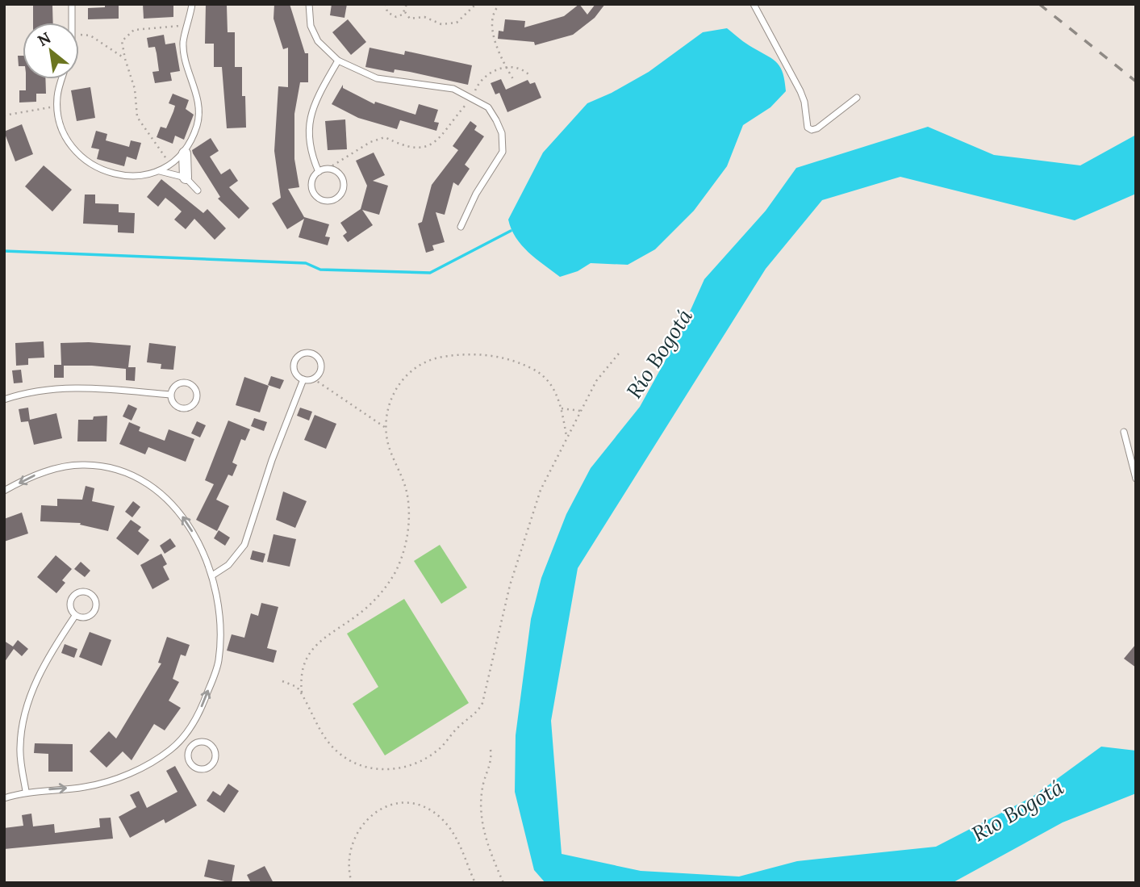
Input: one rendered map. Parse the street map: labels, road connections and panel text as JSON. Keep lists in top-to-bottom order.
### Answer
{
  "water": ["Río Bogotá"],
  "north": "top left"
}
